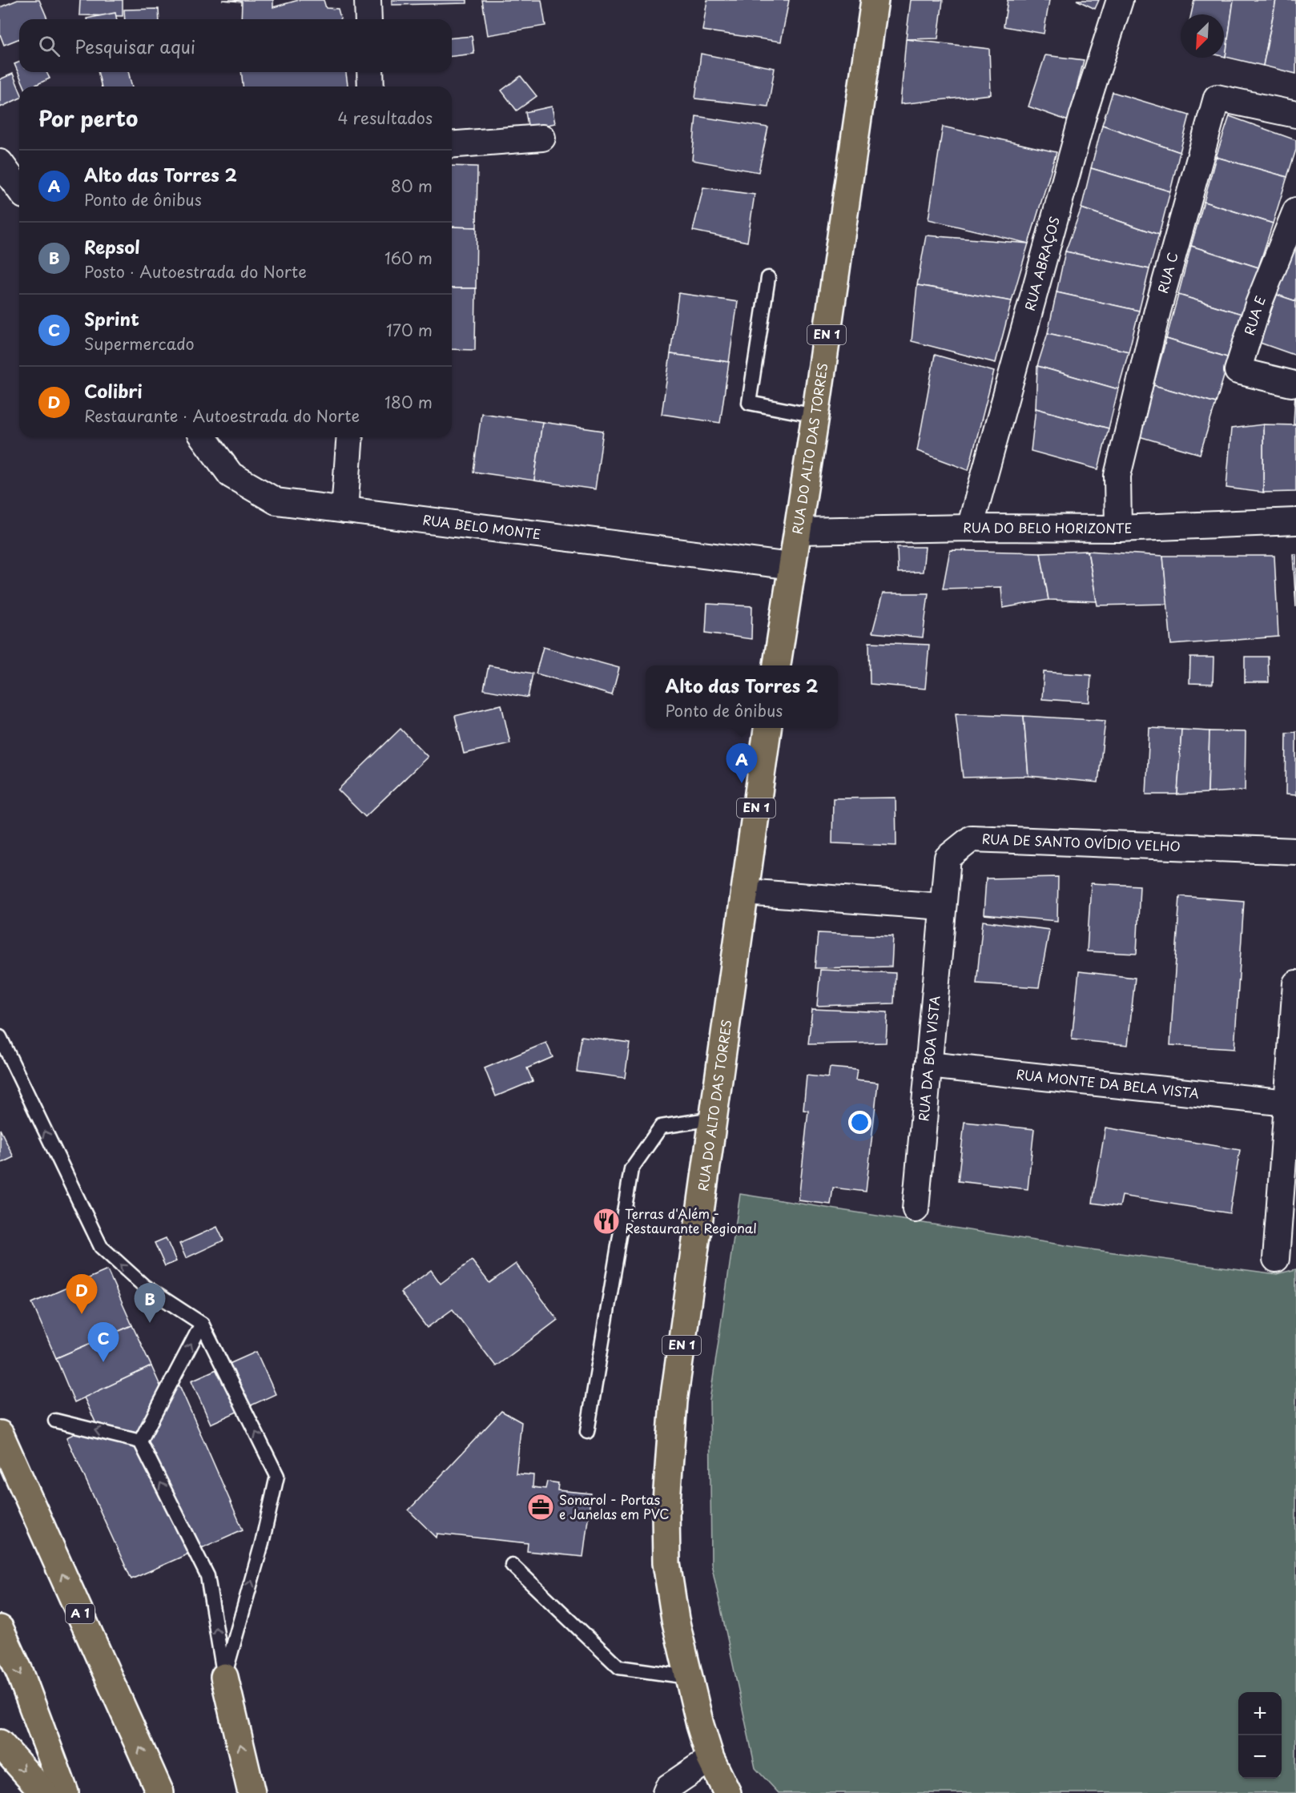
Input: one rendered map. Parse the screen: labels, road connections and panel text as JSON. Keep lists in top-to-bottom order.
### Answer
{
  "streets": {
    "main road": ["EN 1", "RUA DO ALTO DAS TORRES", "A 1"],
    "street": [
      "RUA ABRAÇOS",
      "RUA C",
      "RUA E",
      "RUA BELO MONTE",
      "RUA DO BELO HORIZONTE",
      "RUA DE SANTO OVÍDIO VELHO",
      "RUA DA BOA VISTA",
      "RUA MONTE DA BELA VISTA"
    ]
  },
  "crossings": [
    ["RUA ABRAÇOS", "RUA DO BELO HORIZONTE"],
    ["RUA C", "RUA DO BELO HORIZONTE"],
    ["RUA DO ALTO DAS TORRES", "RUA BELO MONTE"],
    ["RUA DO ALTO DAS TORRES", "RUA DO BELO HORIZONTE"],
    ["RUA DE SANTO OVÍDIO VELHO", "RUA DA BOA VISTA"],
    ["RUA DA BOA VISTA", "RUA MONTE DA BELA VISTA"]
  ],
  "places": {
    "restaurant": ["Terras d'Além - Restaurante Regional"],
    "office": ["Sonarol - Portas e Janelas em PVC"]
  },
  "north": "bottom left",
  "page": {
    "search": "Pesquisar aqui",
    "heading": ["Por perto", "4 resultados"],
    "list": [
      {
        "mark": "A",
        "name": "Alto das Torres 2",
        "note": "Ponto de ônibus",
        "value": "80 m"
      },
      {
        "mark": "B",
        "name": "Repsol",
        "note": "Posto · Autoestrada do Norte",
        "value": "160 m"
      },
      {
        "mark": "C",
        "name": "Sprint",
        "note": "Supermercado",
        "value": "170 m"
      },
      {
        "mark": "D",
        "name": "Colibri",
        "note": "Restaurante · Autoestrada do Norte",
        "value": "180 m"
      }
    ],
    "popup": ["Alto das Torres 2", "Ponto de ônibus"],
    "pins": [
      "A",
      "D",
      "B",
      "C"
    ],
    "map_buttons": ["+", "−"]
  }
}
